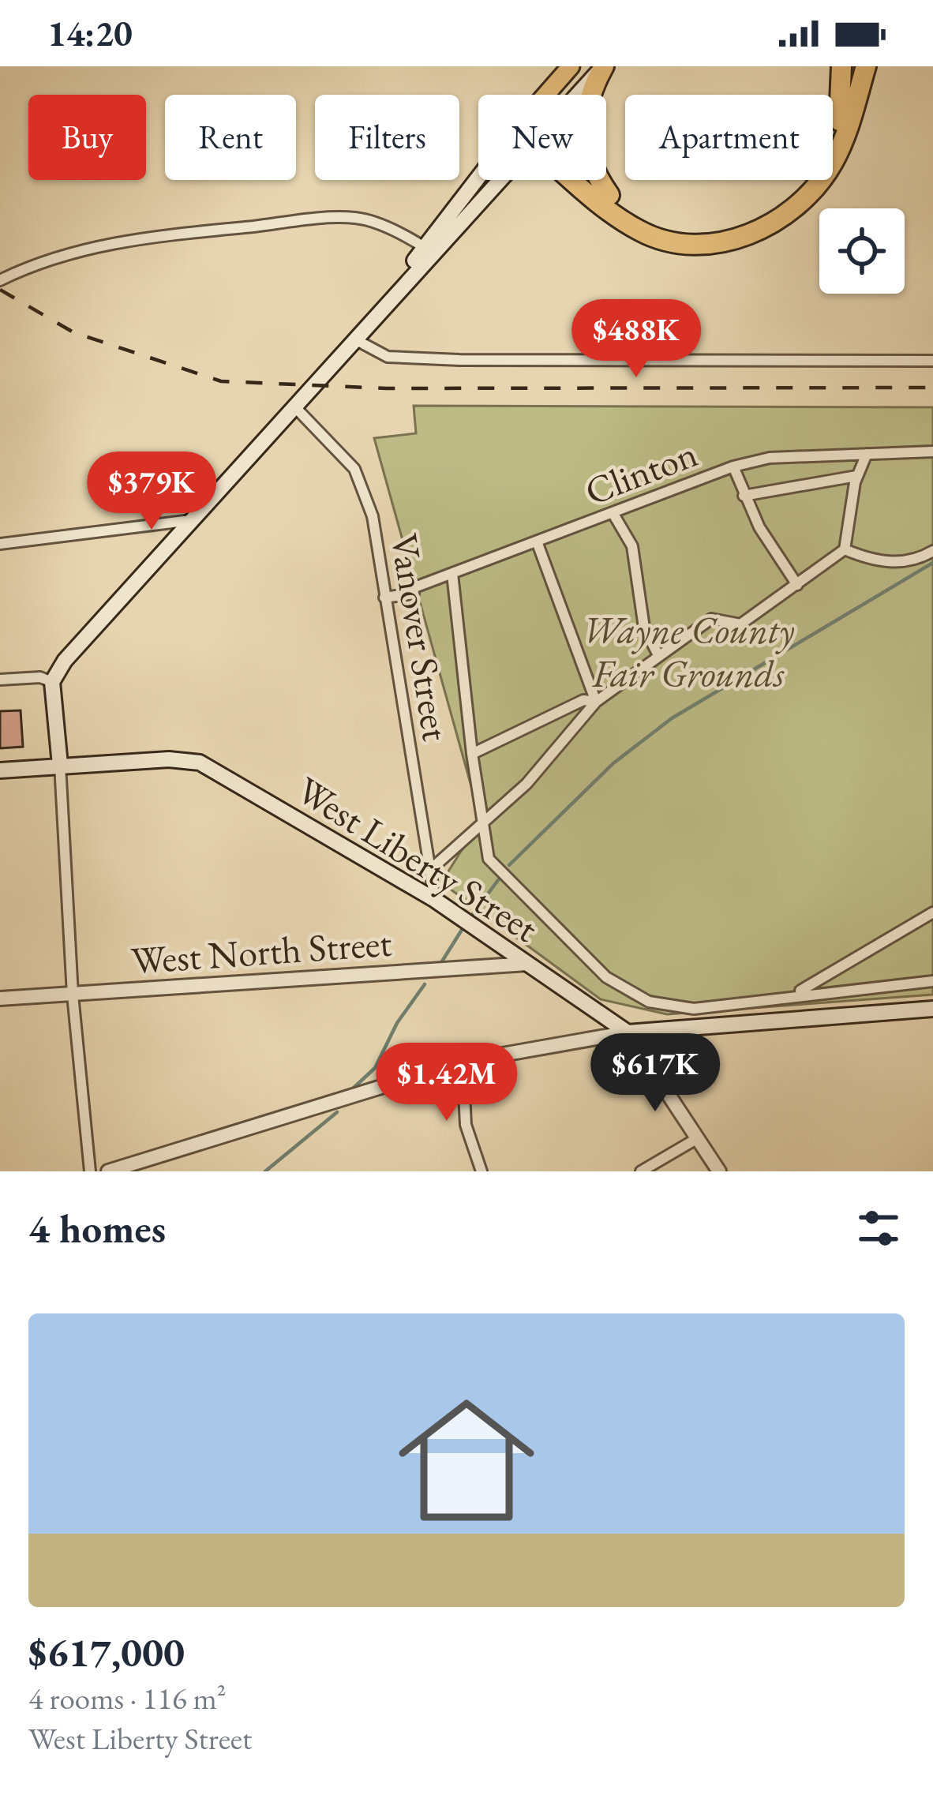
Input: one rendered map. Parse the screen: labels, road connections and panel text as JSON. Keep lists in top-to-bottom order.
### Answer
{
  "streets": {
    "main road": ["West Liberty Street"],
    "street": ["Clinton", "Vanover Street", "West North Street"]
  },
  "crossings": [
    ["Clinton", "Vanover Street"],
    ["Vanover Street", "West Liberty Street"],
    ["West Liberty Street", "West North Street"]
  ],
  "parks": ["Wayne County Fair Grounds"],
  "page": {
    "status": "14:20",
    "chip": [
      "Buy",
      "Rent",
      "Filters",
      "New",
      "Apartment"
    ],
    "price": [
      "$488K",
      "$379K",
      "$617K",
      "$1.42M"
    ],
    "heading": "4 homes",
    "list": [
      {
        "name": "$617,000",
        "note": "4 rooms · 116 m² · West Liberty Street"
      }
    ]
  }
}
